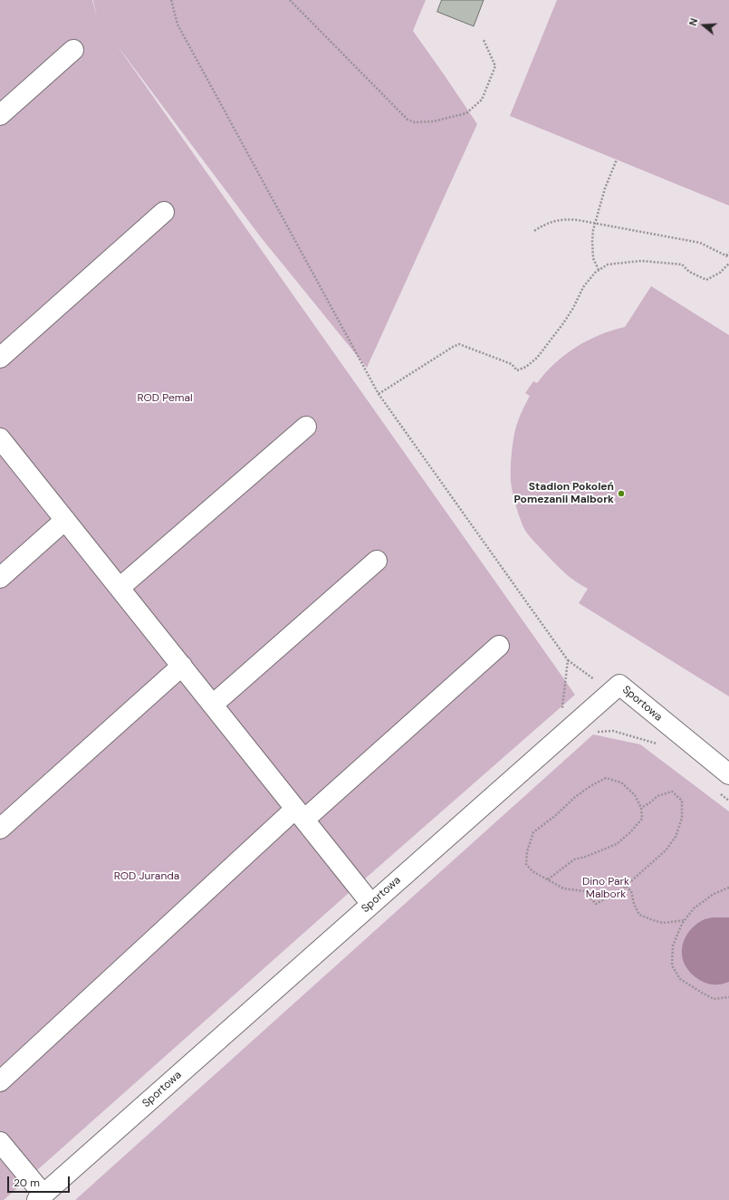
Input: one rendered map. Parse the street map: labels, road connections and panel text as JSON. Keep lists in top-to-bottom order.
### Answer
{
  "streets": {
    "street": ["Sportowa"]
  },
  "parks": ["ROD Pemal", "ROD Juranda", "Dino Park Malbork"],
  "places": ["Stadion Pokoleń Pomezanii Malbork"],
  "scale_bar": "20 m",
  "north": "left"
}
